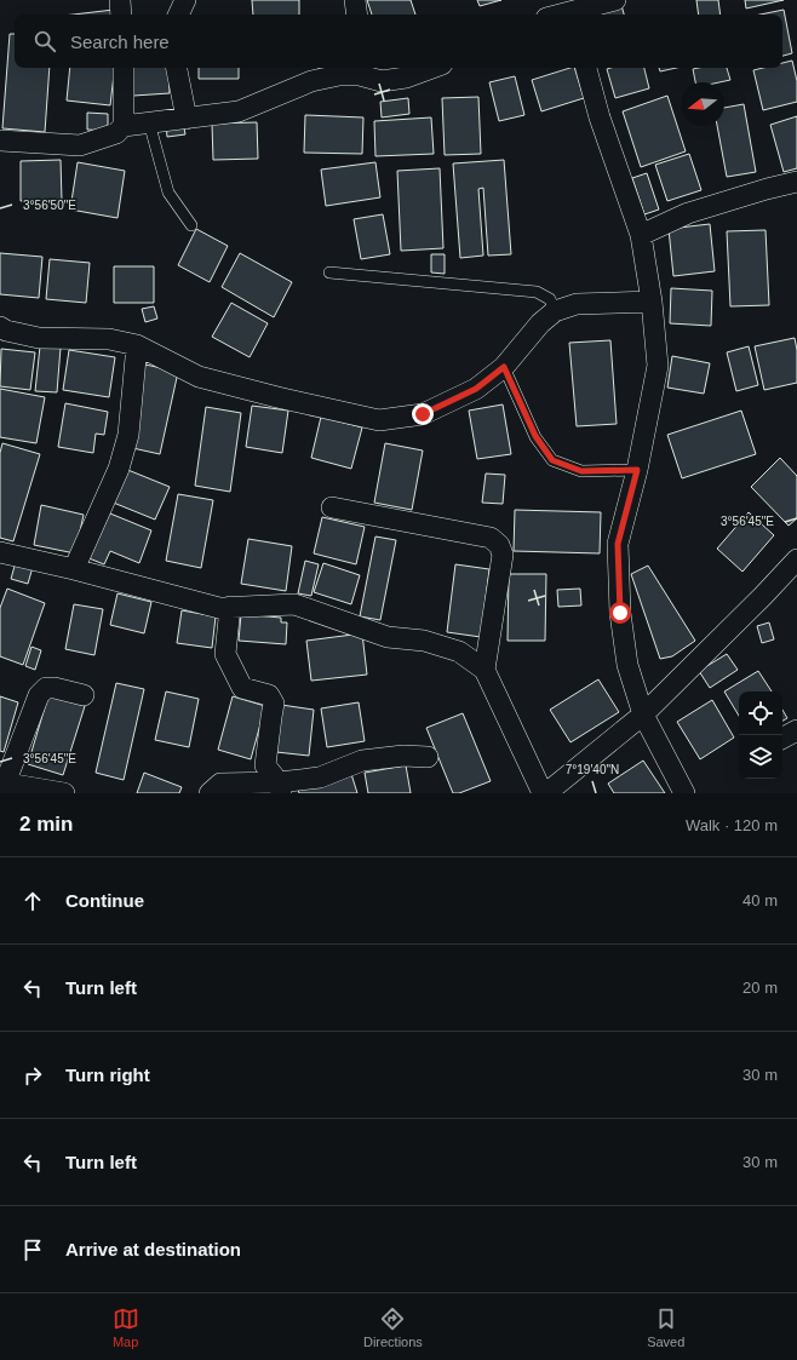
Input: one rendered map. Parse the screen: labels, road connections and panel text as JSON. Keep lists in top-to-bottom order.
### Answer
{
  "north": "left",
  "page": {
    "search": "Search here",
    "heading": ["2 min", "Walk · 120 m"],
    "list": [
      ["Continue", "40 m"],
      ["Turn left", "20 m"],
      ["Turn right", "30 m"],
      ["Turn left", "30 m"],
      "Arrive at destination"
    ],
    "nav": ["Map", "Directions", "Saved"]
  },
  "coordinates": ["3°56'50\"E", "3°56'45\"E", "7°19'40\"N"]
}
